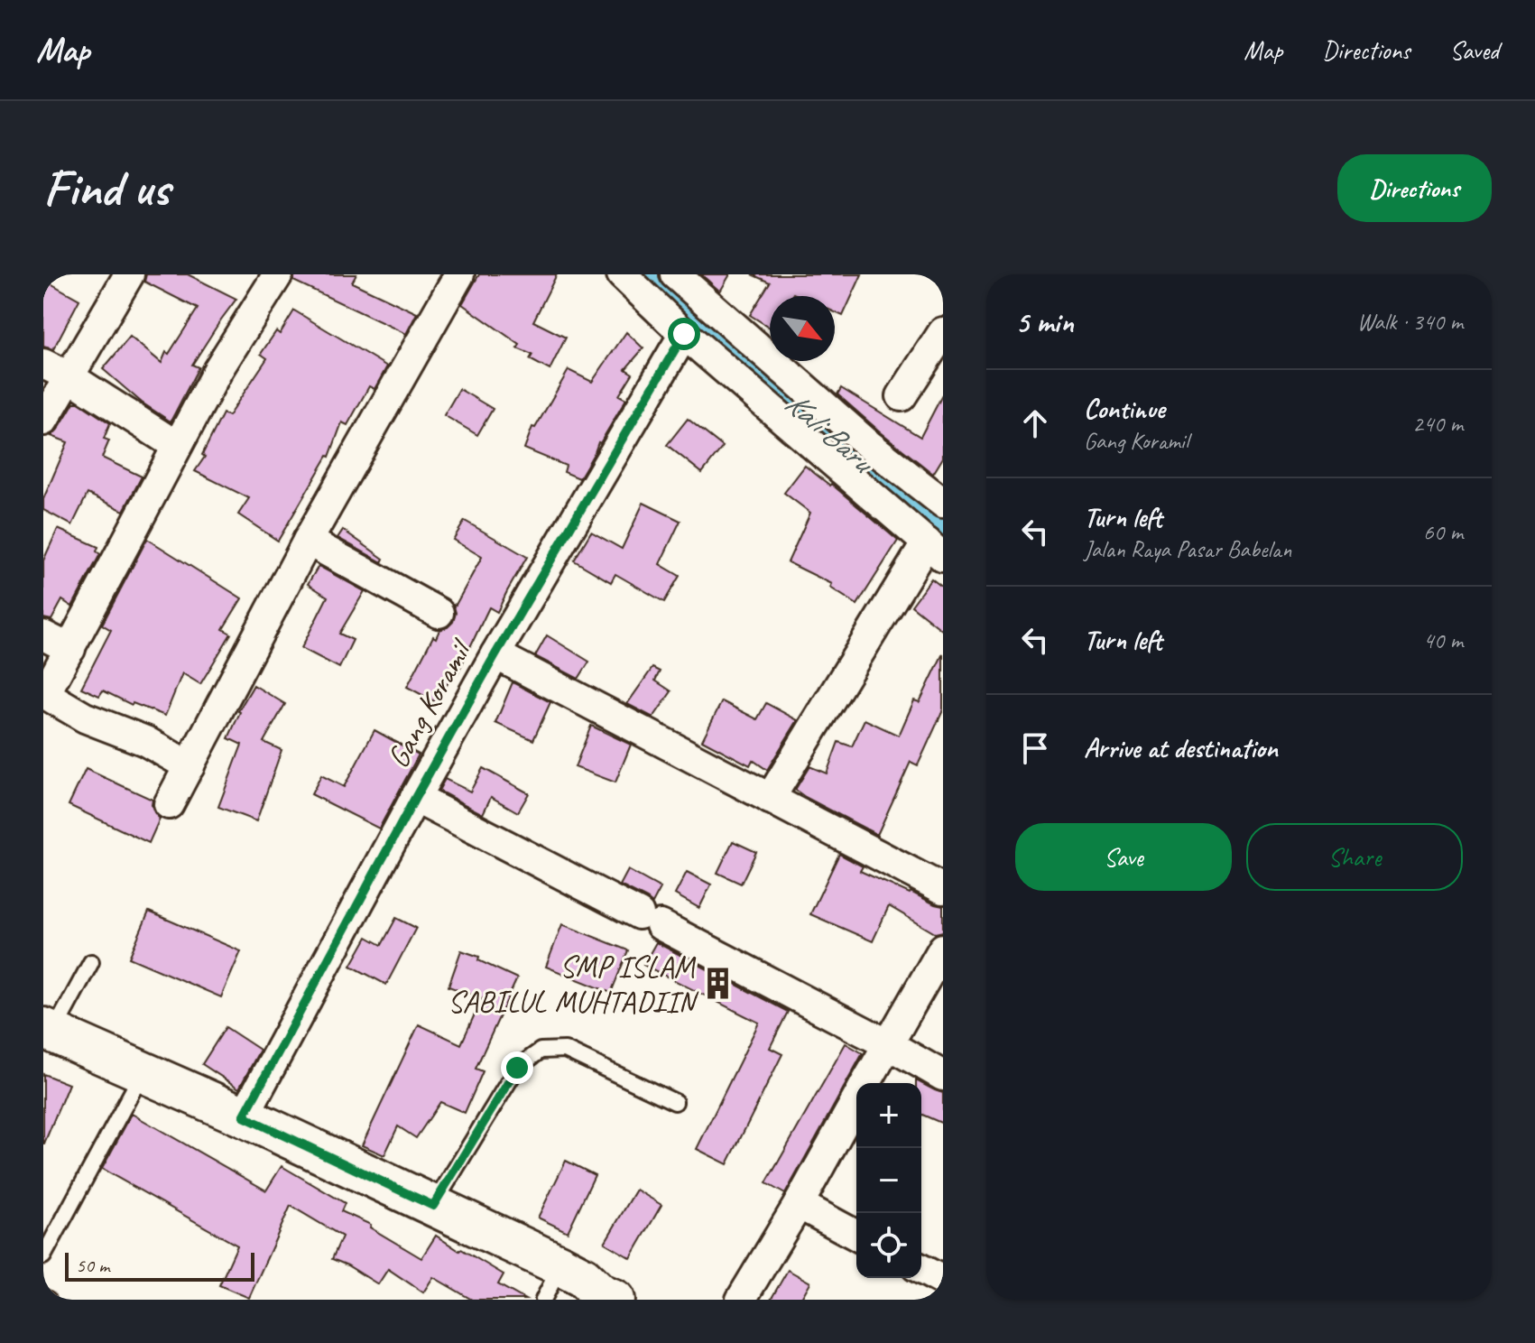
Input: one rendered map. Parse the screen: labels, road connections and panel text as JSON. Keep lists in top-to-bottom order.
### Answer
{
  "streets": {
    "street": ["Gang Koramil"]
  },
  "water": ["Kali Baru"],
  "places": {
    "building": ["SMP ISLAM SABILUL MUHTADIIN"]
  },
  "scale_bar": "50 m",
  "north": "bottom right",
  "page": {
    "header": "Map",
    "nav": ["Map", "Directions", "Saved"],
    "buttons": [
      "Directions",
      ["Save", "Share"]
    ],
    "title": "Find us",
    "heading": ["5 min", "Walk · 340 m"],
    "list": [
      ["Continue", "Gang Koramil", "240 m"],
      ["Turn left", "Jalan Raya Pasar Babelan", "60 m"],
      ["Turn left", "40 m"],
      "Arrive at destination"
    ],
    "map_buttons": ["+", "−"],
    "scale": "50 m"
  }
}
